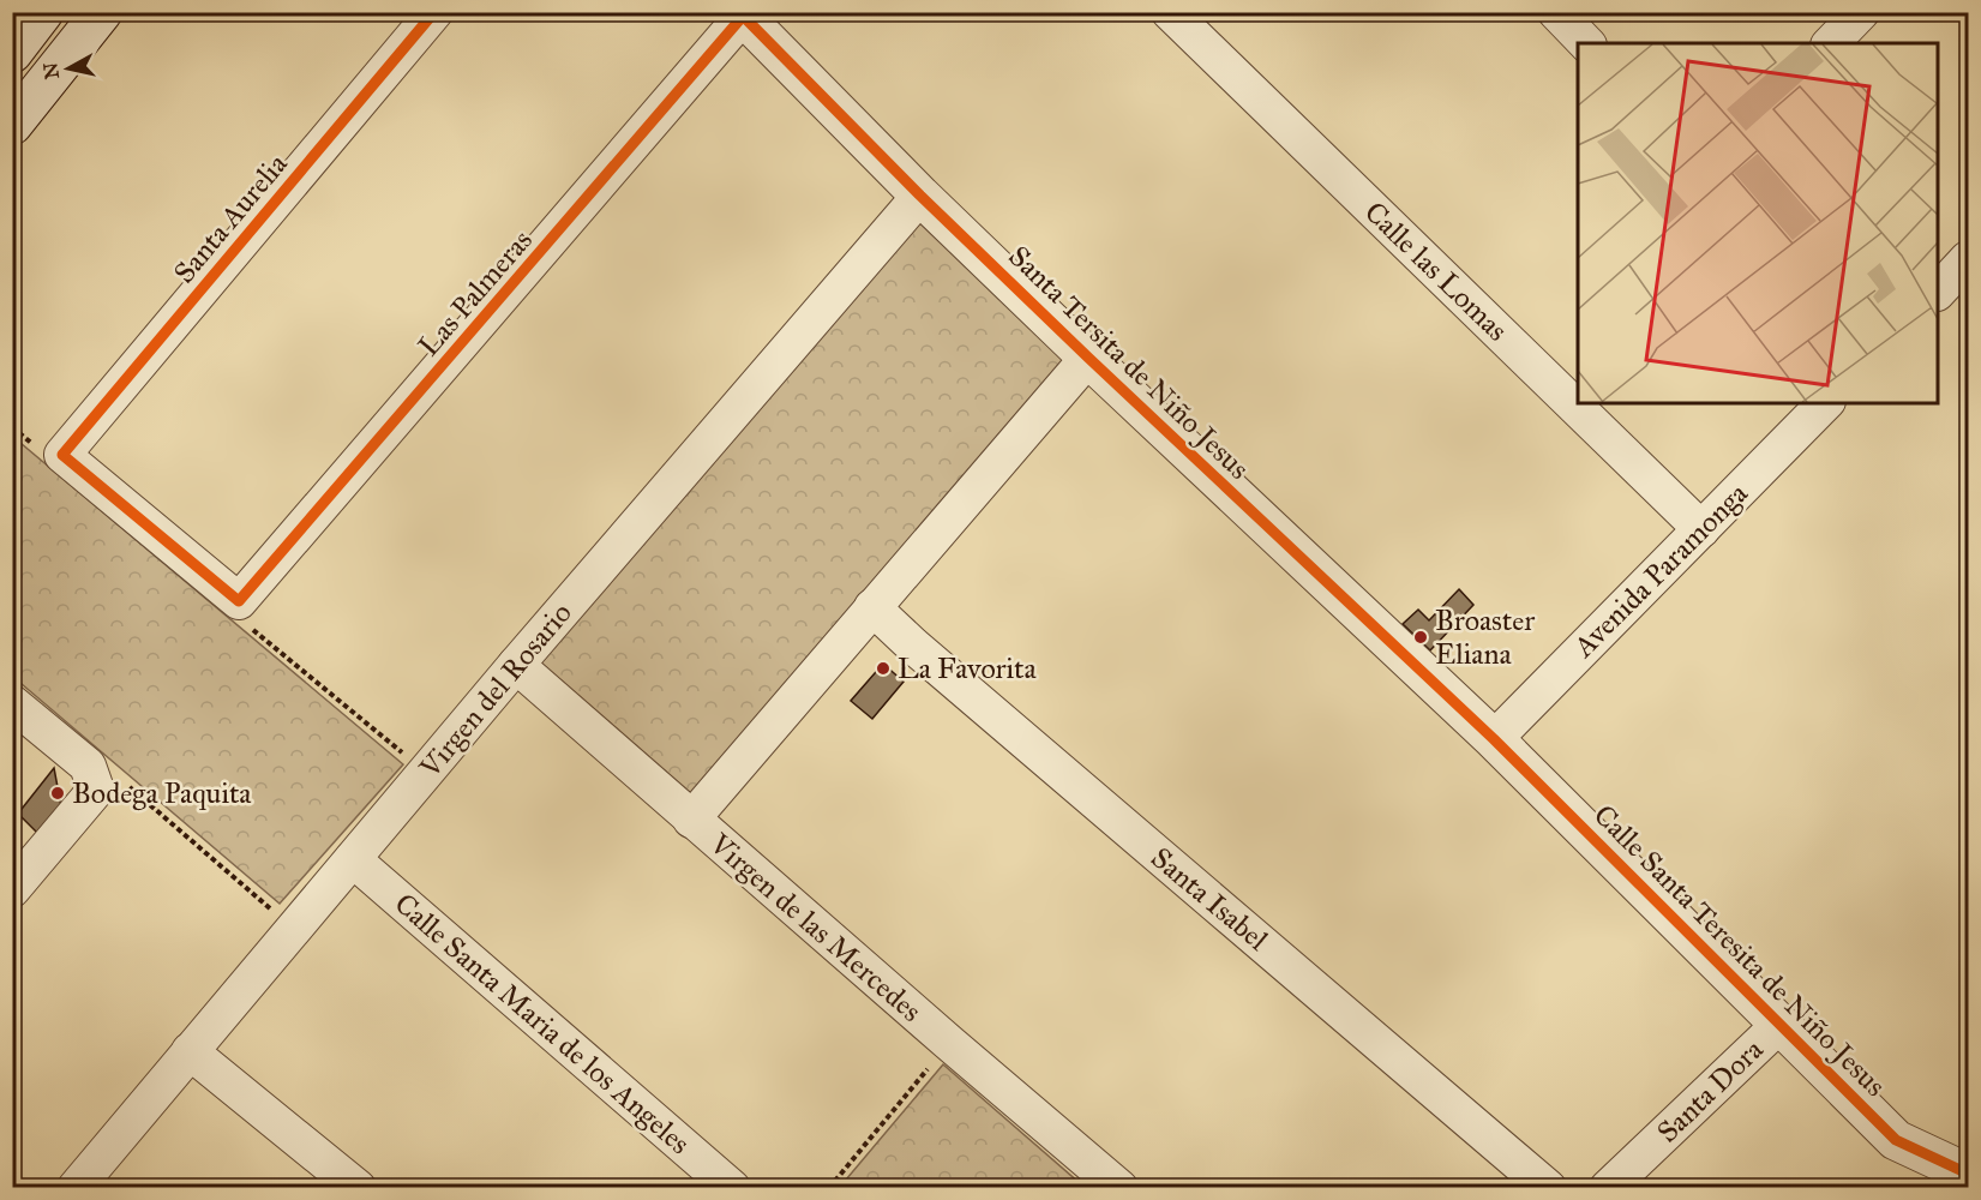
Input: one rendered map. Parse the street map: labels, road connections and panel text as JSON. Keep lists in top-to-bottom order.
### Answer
{
  "streets": {
    "street": [
      "Santa Aurelia",
      "Calle las Lomas",
      "Las Palmeras",
      "Santa Tersita de Niño Jesus",
      "Avenida Paramonga",
      "Virgen del Rosario",
      "Santa Isabel",
      "Virgen de las Mercedes",
      "Calle Santa Teresita de Niño Jesus",
      "Calle Santa Maria de los Angeles",
      "Santa Dora"
    ]
  },
  "crossings": [
    ["Santa Aurelia", "Las Palmeras"],
    ["Calle las Lomas", "Avenida Paramonga"],
    ["Las Palmeras", "Santa Tersita de Niño Jesus"],
    ["Santa Tersita de Niño Jesus", "Avenida Paramonga"],
    ["Santa Tersita de Niño Jesus", "Virgen del Rosario"],
    ["Santa Tersita de Niño Jesus", "Calle Santa Teresita de Niño Jesus"],
    ["Avenida Paramonga", "Calle Santa Teresita de Niño Jesus"],
    ["Virgen del Rosario", "Virgen de las Mercedes"],
    ["Virgen del Rosario", "Calle Santa Maria de los Angeles"],
    ["Calle Santa Teresita de Niño Jesus", "Santa Dora"]
  ],
  "places": ["Broaster Eliana", "La Favorita", "Bodega Paquita"],
  "north": "left"
}
